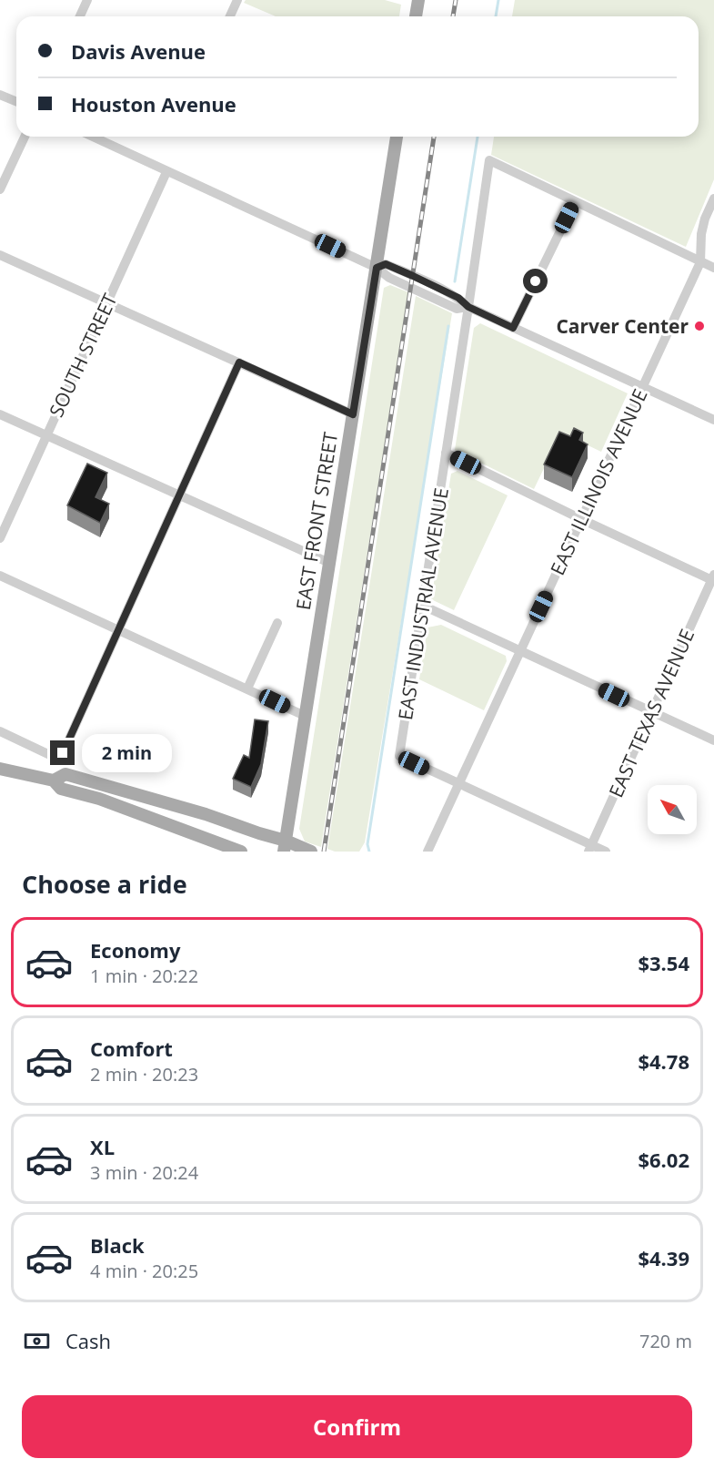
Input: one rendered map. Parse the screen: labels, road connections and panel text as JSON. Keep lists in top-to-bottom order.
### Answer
{
  "streets": {
    "main road": ["EAST FRONT STREET"],
    "street": [
      "SOUTH STREET",
      "EAST ILLINOIS AVENUE",
      "EAST INDUSTRIAL AVENUE",
      "EAST TEXAS AVENUE"
    ]
  },
  "crossings": [
    ["EAST ILLINOIS AVENUE", "EAST INDUSTRIAL AVENUE"]
  ],
  "places": ["Carver Center"],
  "north": "top left",
  "page": {
    "banner": ["Davis Avenue", "Houston Avenue"],
    "bubble": "2 min",
    "heading": "Choose a ride",
    "list": [
      {
        "name": "Economy",
        "note": "1 min · 20:22",
        "value": "$3.54"
      },
      {
        "name": "Comfort",
        "note": "2 min · 20:23",
        "value": "$4.78"
      },
      {
        "name": "XL",
        "note": "3 min · 20:24",
        "value": "$6.02"
      },
      {
        "name": "Black",
        "note": "4 min · 20:25",
        "value": "$4.39"
      }
    ],
    "pay": ["Cash", "720 m"],
    "buttons": "Confirm"
  }
}
